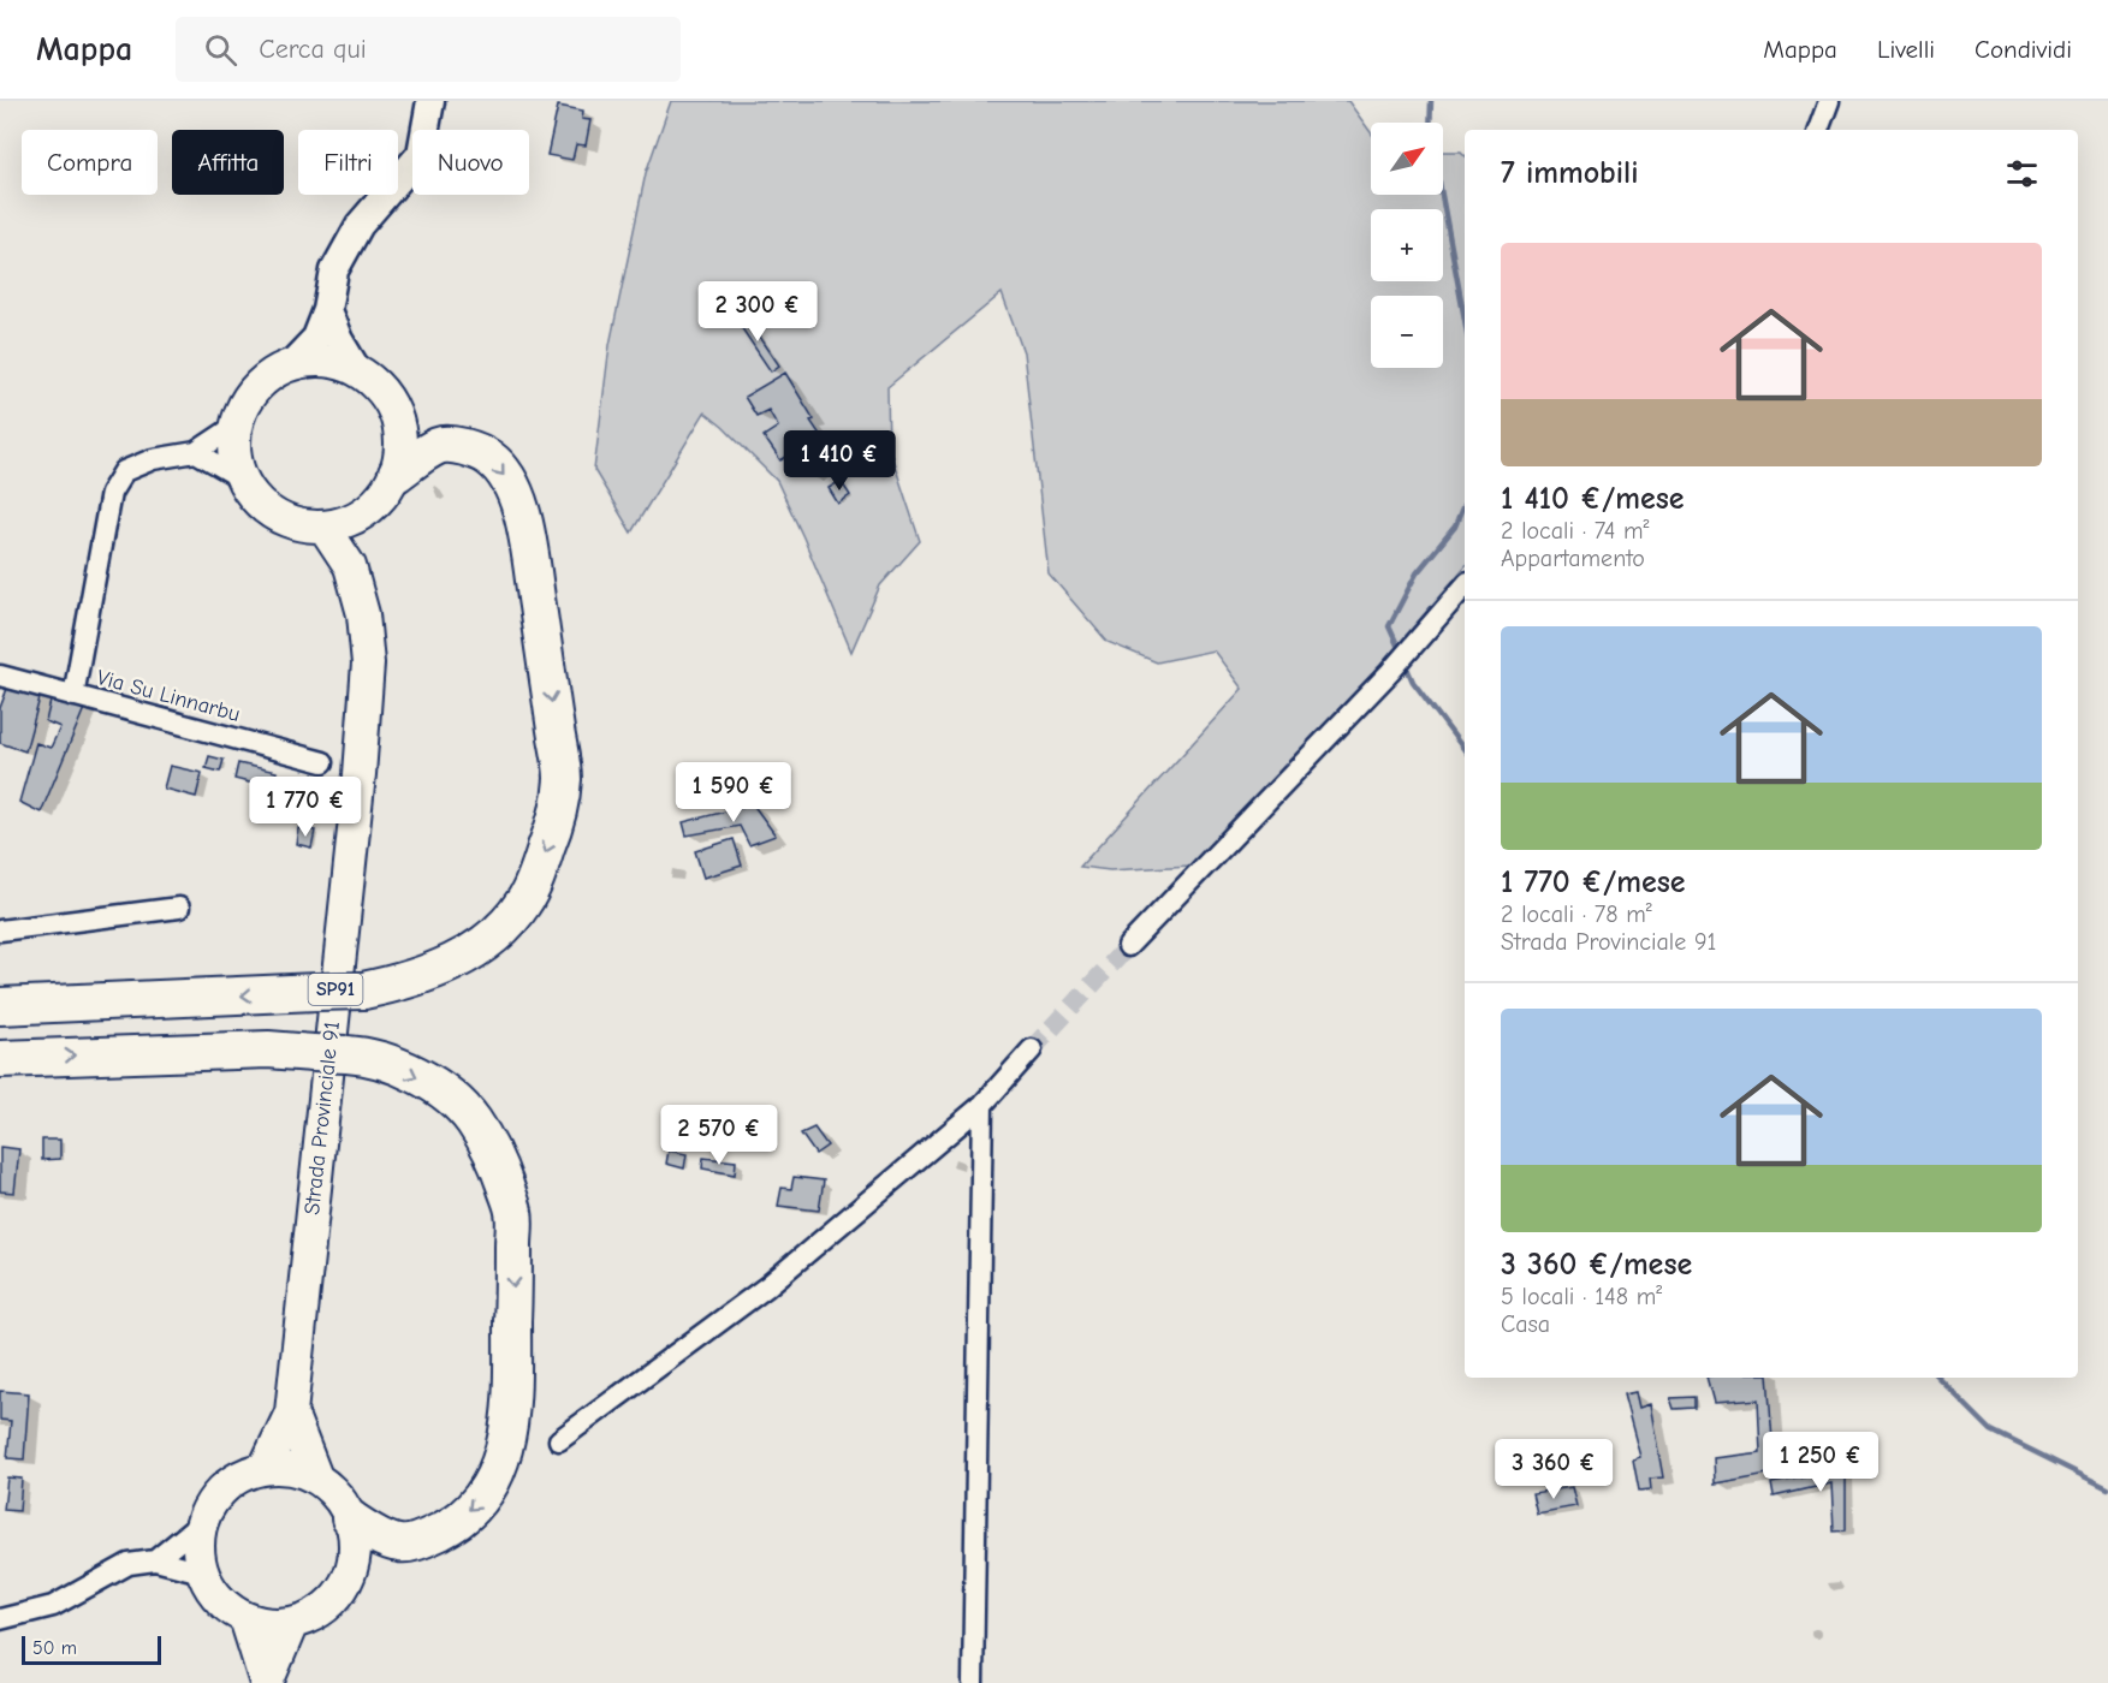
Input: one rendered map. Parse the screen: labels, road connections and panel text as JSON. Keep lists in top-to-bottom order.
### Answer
{
  "streets": {
    "main road": ["SP91", "Strada Provinciale 91"],
    "street": ["Via Su Linnarbu"]
  },
  "crossings": [
    ["SP91", "Strada Provinciale 91"]
  ],
  "scale_bar": "50 m",
  "north": "top right",
  "page": {
    "header": "Mappa",
    "search": "Cerca qui",
    "nav": ["Mappa", "Livelli", "Condividi"],
    "map_buttons": ["+", "−"],
    "chip": [
      "Compra",
      "Affitta",
      "Filtri",
      "Nuovo"
    ],
    "heading": "7 immobili",
    "list": [
      {
        "name": "1 410 €/mese",
        "note": "2 locali · 74 m² · Appartamento"
      },
      {
        "name": "1 770 €/mese",
        "note": "2 locali · 78 m² · Strada Provinciale 91"
      },
      {
        "name": "3 360 €/mese",
        "note": "5 locali · 148 m² · Casa"
      }
    ],
    "price": [
      "2 300 €",
      "1 410 €",
      "1 590 €",
      "1 770 €",
      "2 570 €",
      "1 250 €",
      "3 360 €"
    ],
    "scale": "50 m"
  }
}
